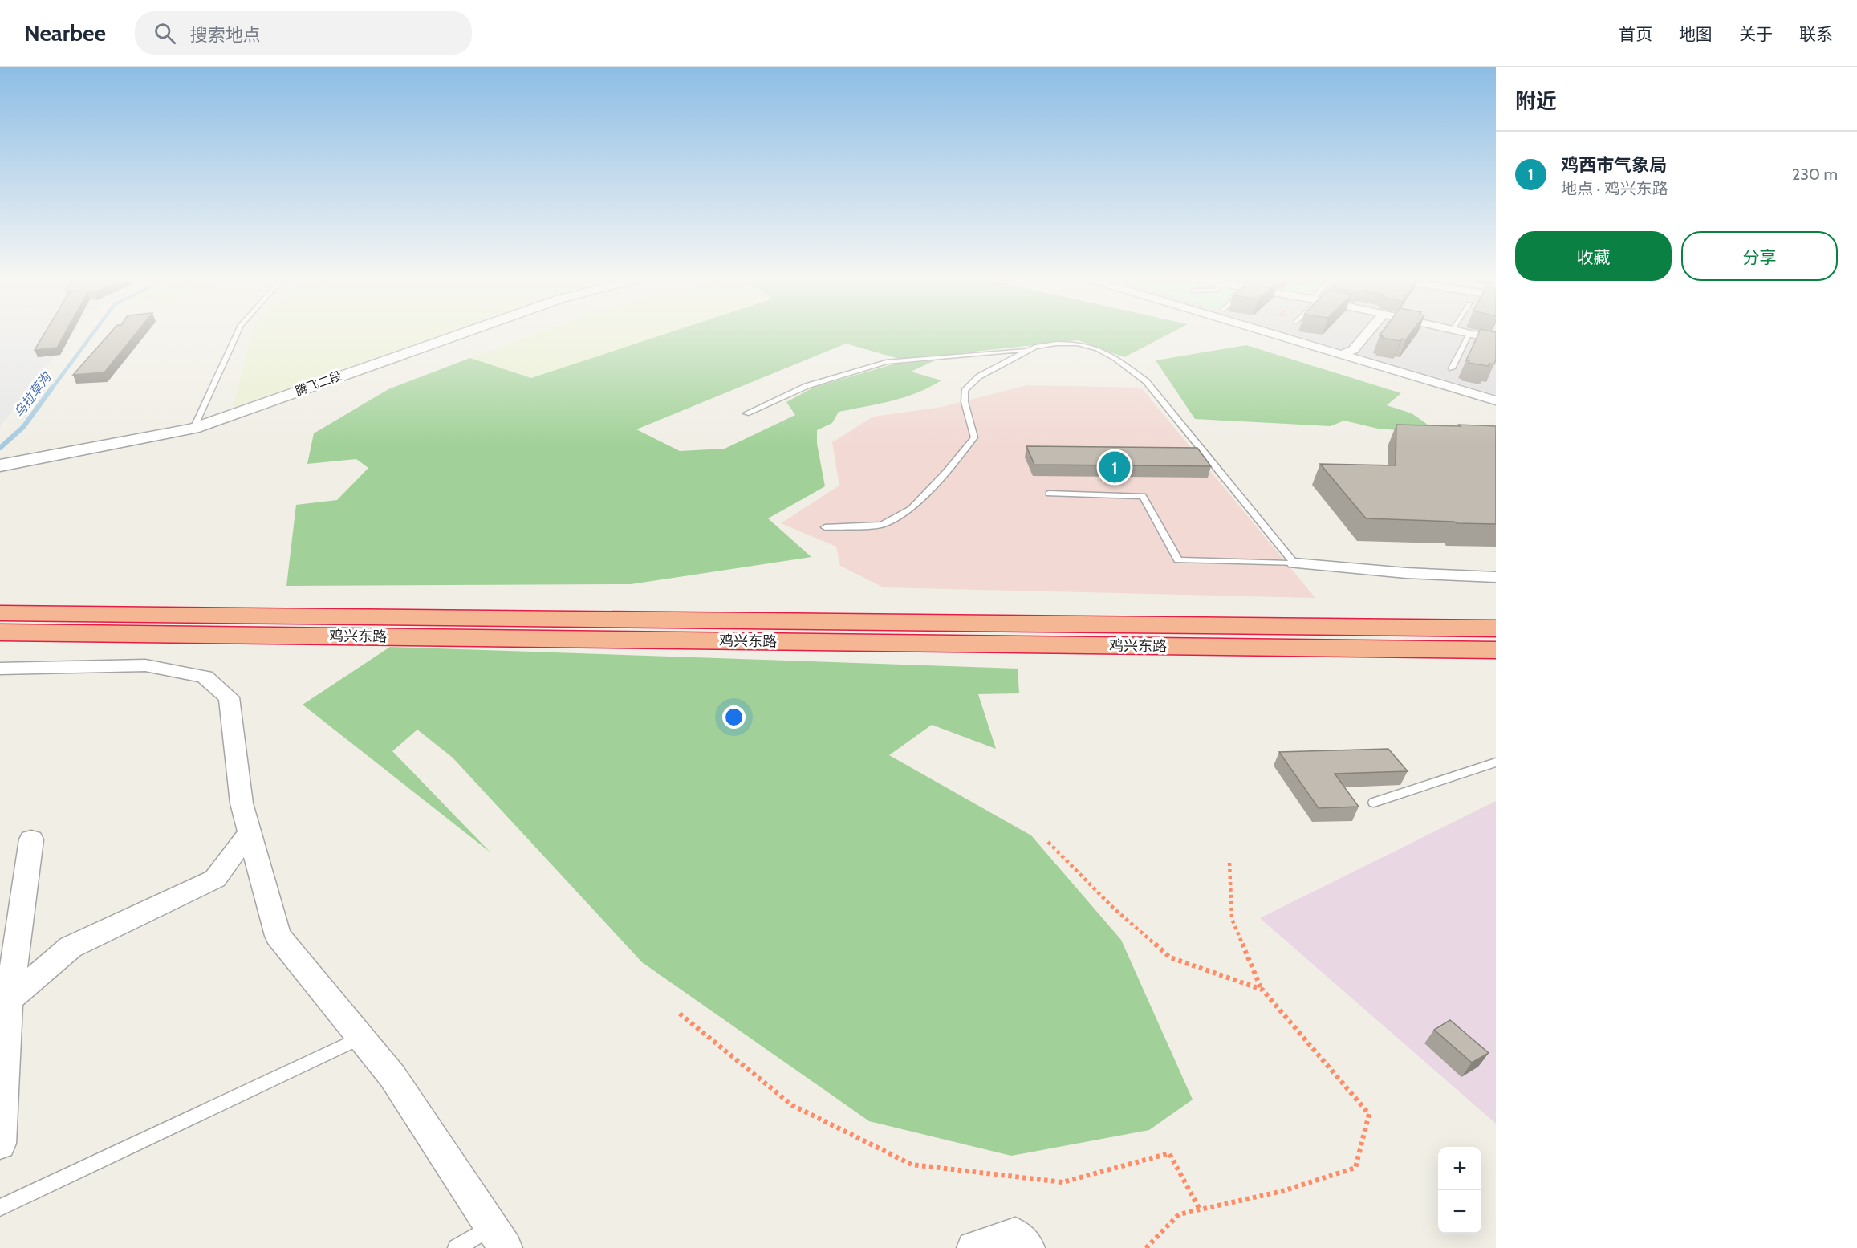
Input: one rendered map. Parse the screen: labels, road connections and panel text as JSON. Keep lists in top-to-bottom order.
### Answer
{
  "streets": {
    "highway": ["鸡兴东路"],
    "street": ["腾飞二段"]
  },
  "water": ["乌拉草沟"],
  "page": {
    "header": "Nearbee",
    "search": "搜索地点",
    "nav": [
      "首页",
      "地图",
      "关于",
      "联系"
    ],
    "heading": "附近",
    "list": [
      {
        "mark": "1",
        "name": "鸡西市气象局",
        "note": "地点 · 鸡兴东路",
        "value": "230 m"
      }
    ],
    "buttons": ["收藏", "分享"],
    "pins": "1",
    "map_buttons": ["+", "−"]
  }
}
